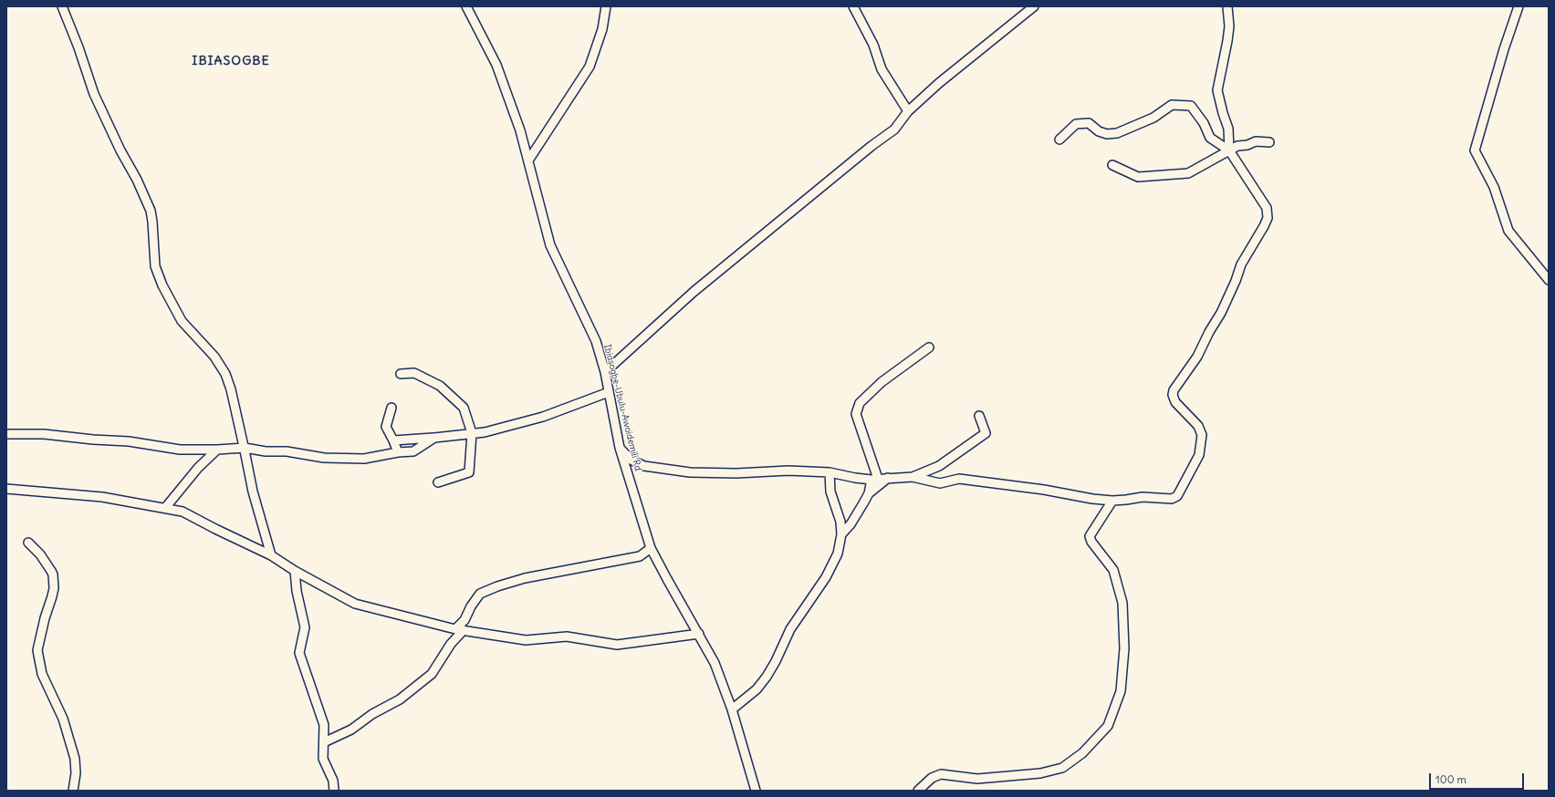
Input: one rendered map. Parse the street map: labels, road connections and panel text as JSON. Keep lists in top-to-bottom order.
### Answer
{
  "streets": {
    "street": ["Ibiasogbe-Ubulu-Awoidemili Rd"]
  },
  "districts": ["IBIASOGBE"],
  "scale_bar": "100 m"
}
